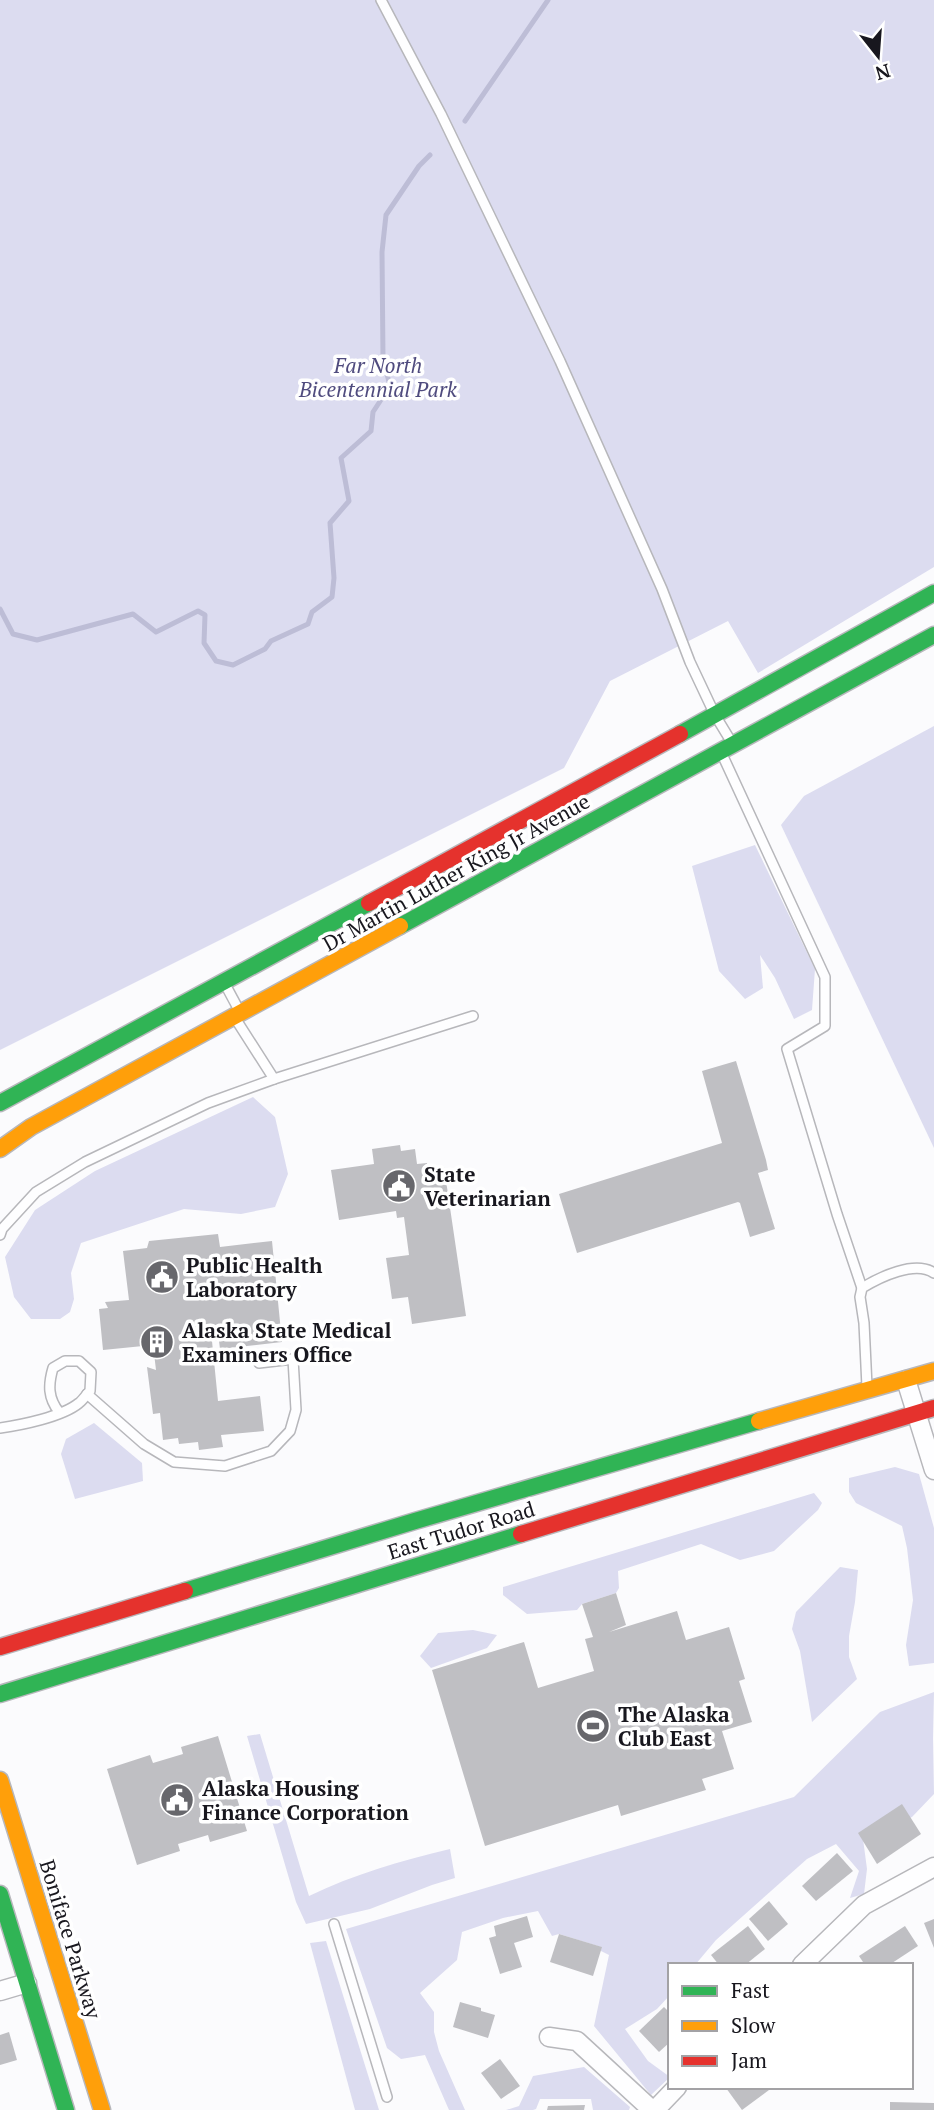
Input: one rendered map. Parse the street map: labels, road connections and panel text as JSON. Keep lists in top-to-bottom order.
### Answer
{
  "streets": {
    "main road": ["Dr Martin Luther King Jr Avenue", "East Tudor Road", "Boniface Parkway"]
  },
  "parks": ["Far North Bicentennial Park"],
  "places": {
    "public building": ["State Veterinarian", "Public Health Laboratory", "Alaska Housing Finance Corporation"],
    "building": ["Alaska State Medical Examiners Office"],
    "sports": ["The Alaska Club East"]
  },
  "legend": ["Fast", "Slow", "Jam"],
  "north": "bottom"
}
